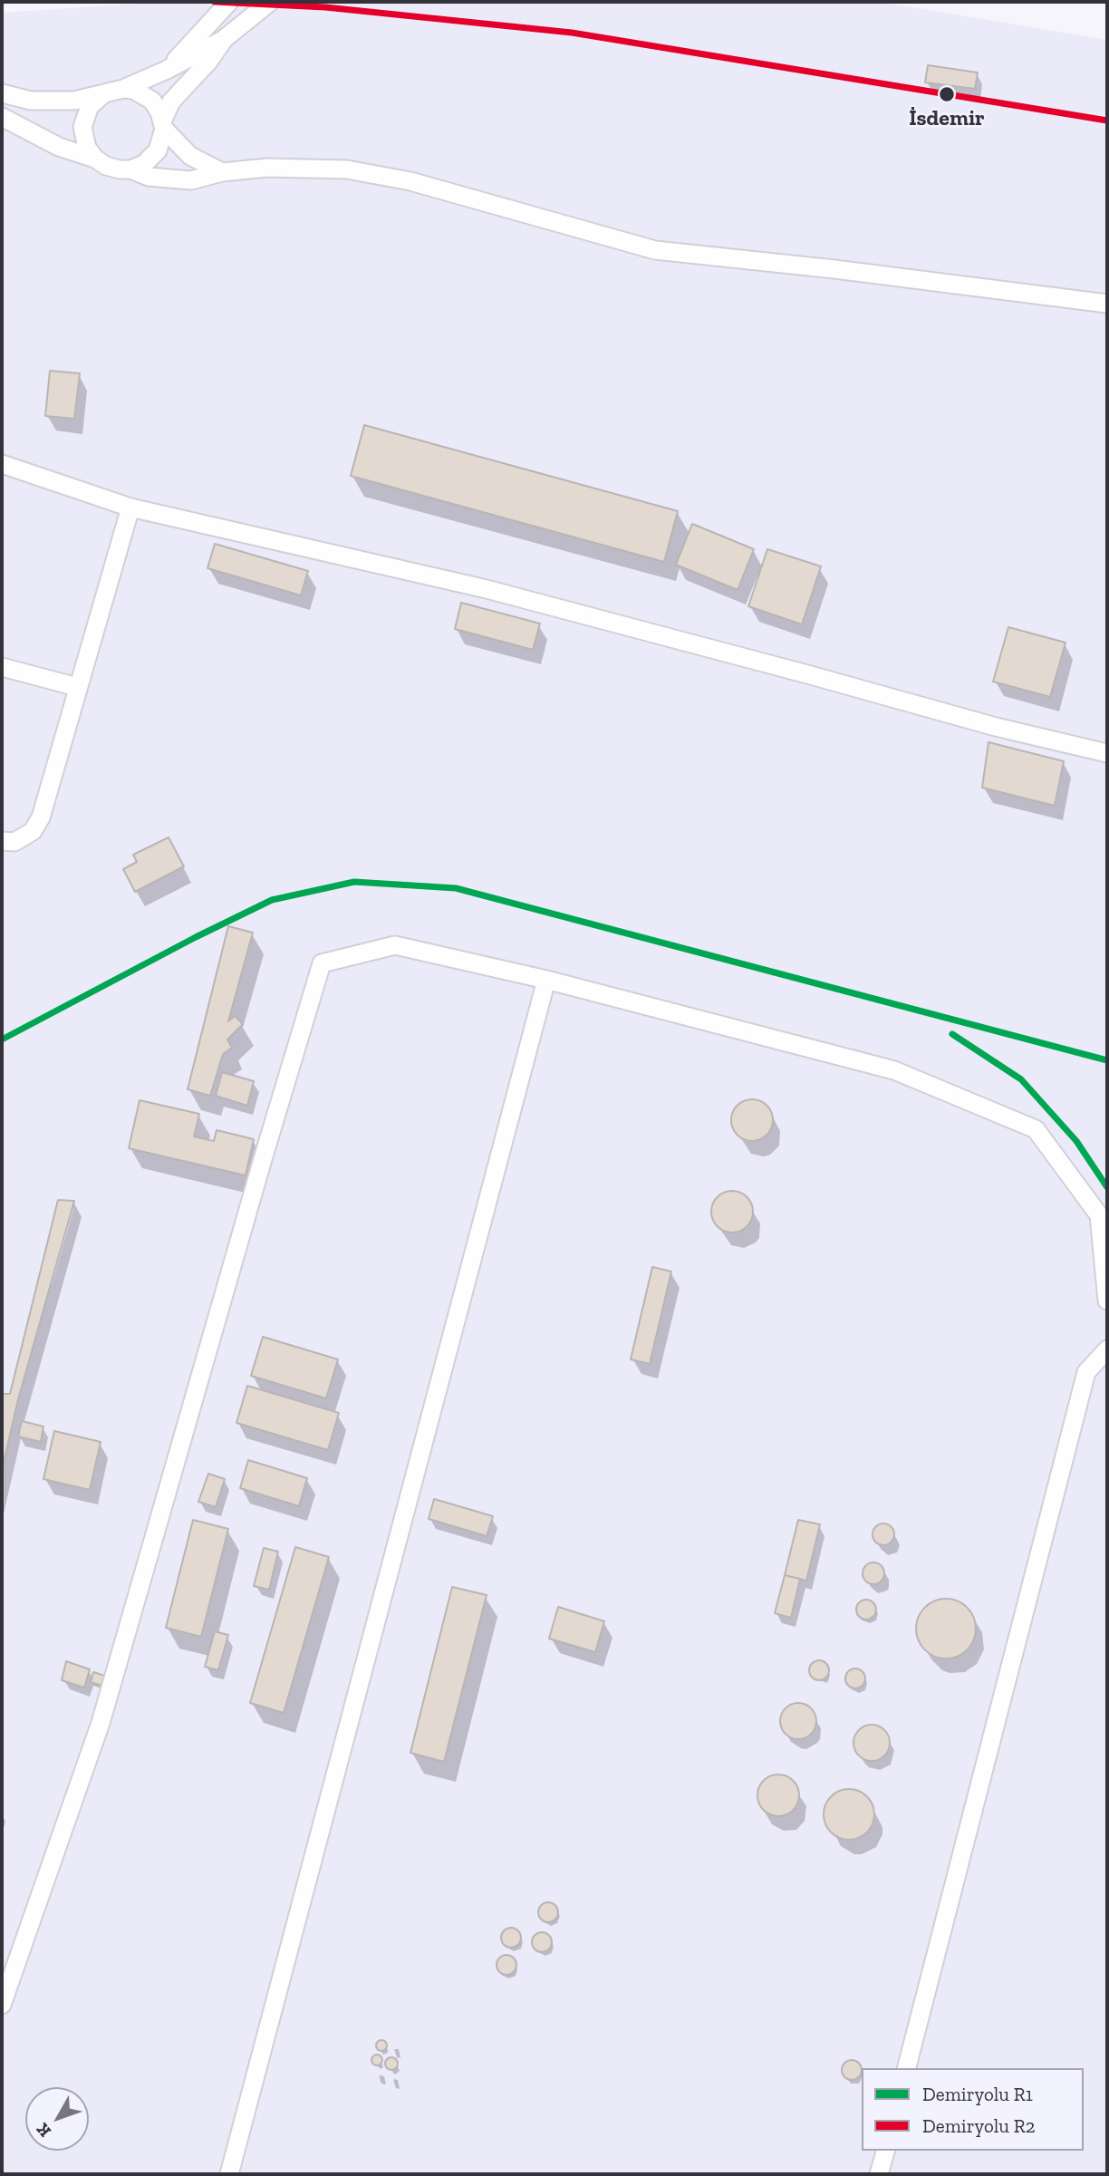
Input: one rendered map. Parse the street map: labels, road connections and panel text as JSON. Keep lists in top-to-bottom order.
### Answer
{
  "places": ["İsdemir"],
  "lines": ["rail line R2", "rail line R1"],
  "legend": ["Demiryolu R1", "Demiryolu R2"],
  "north": "bottom left"
}
